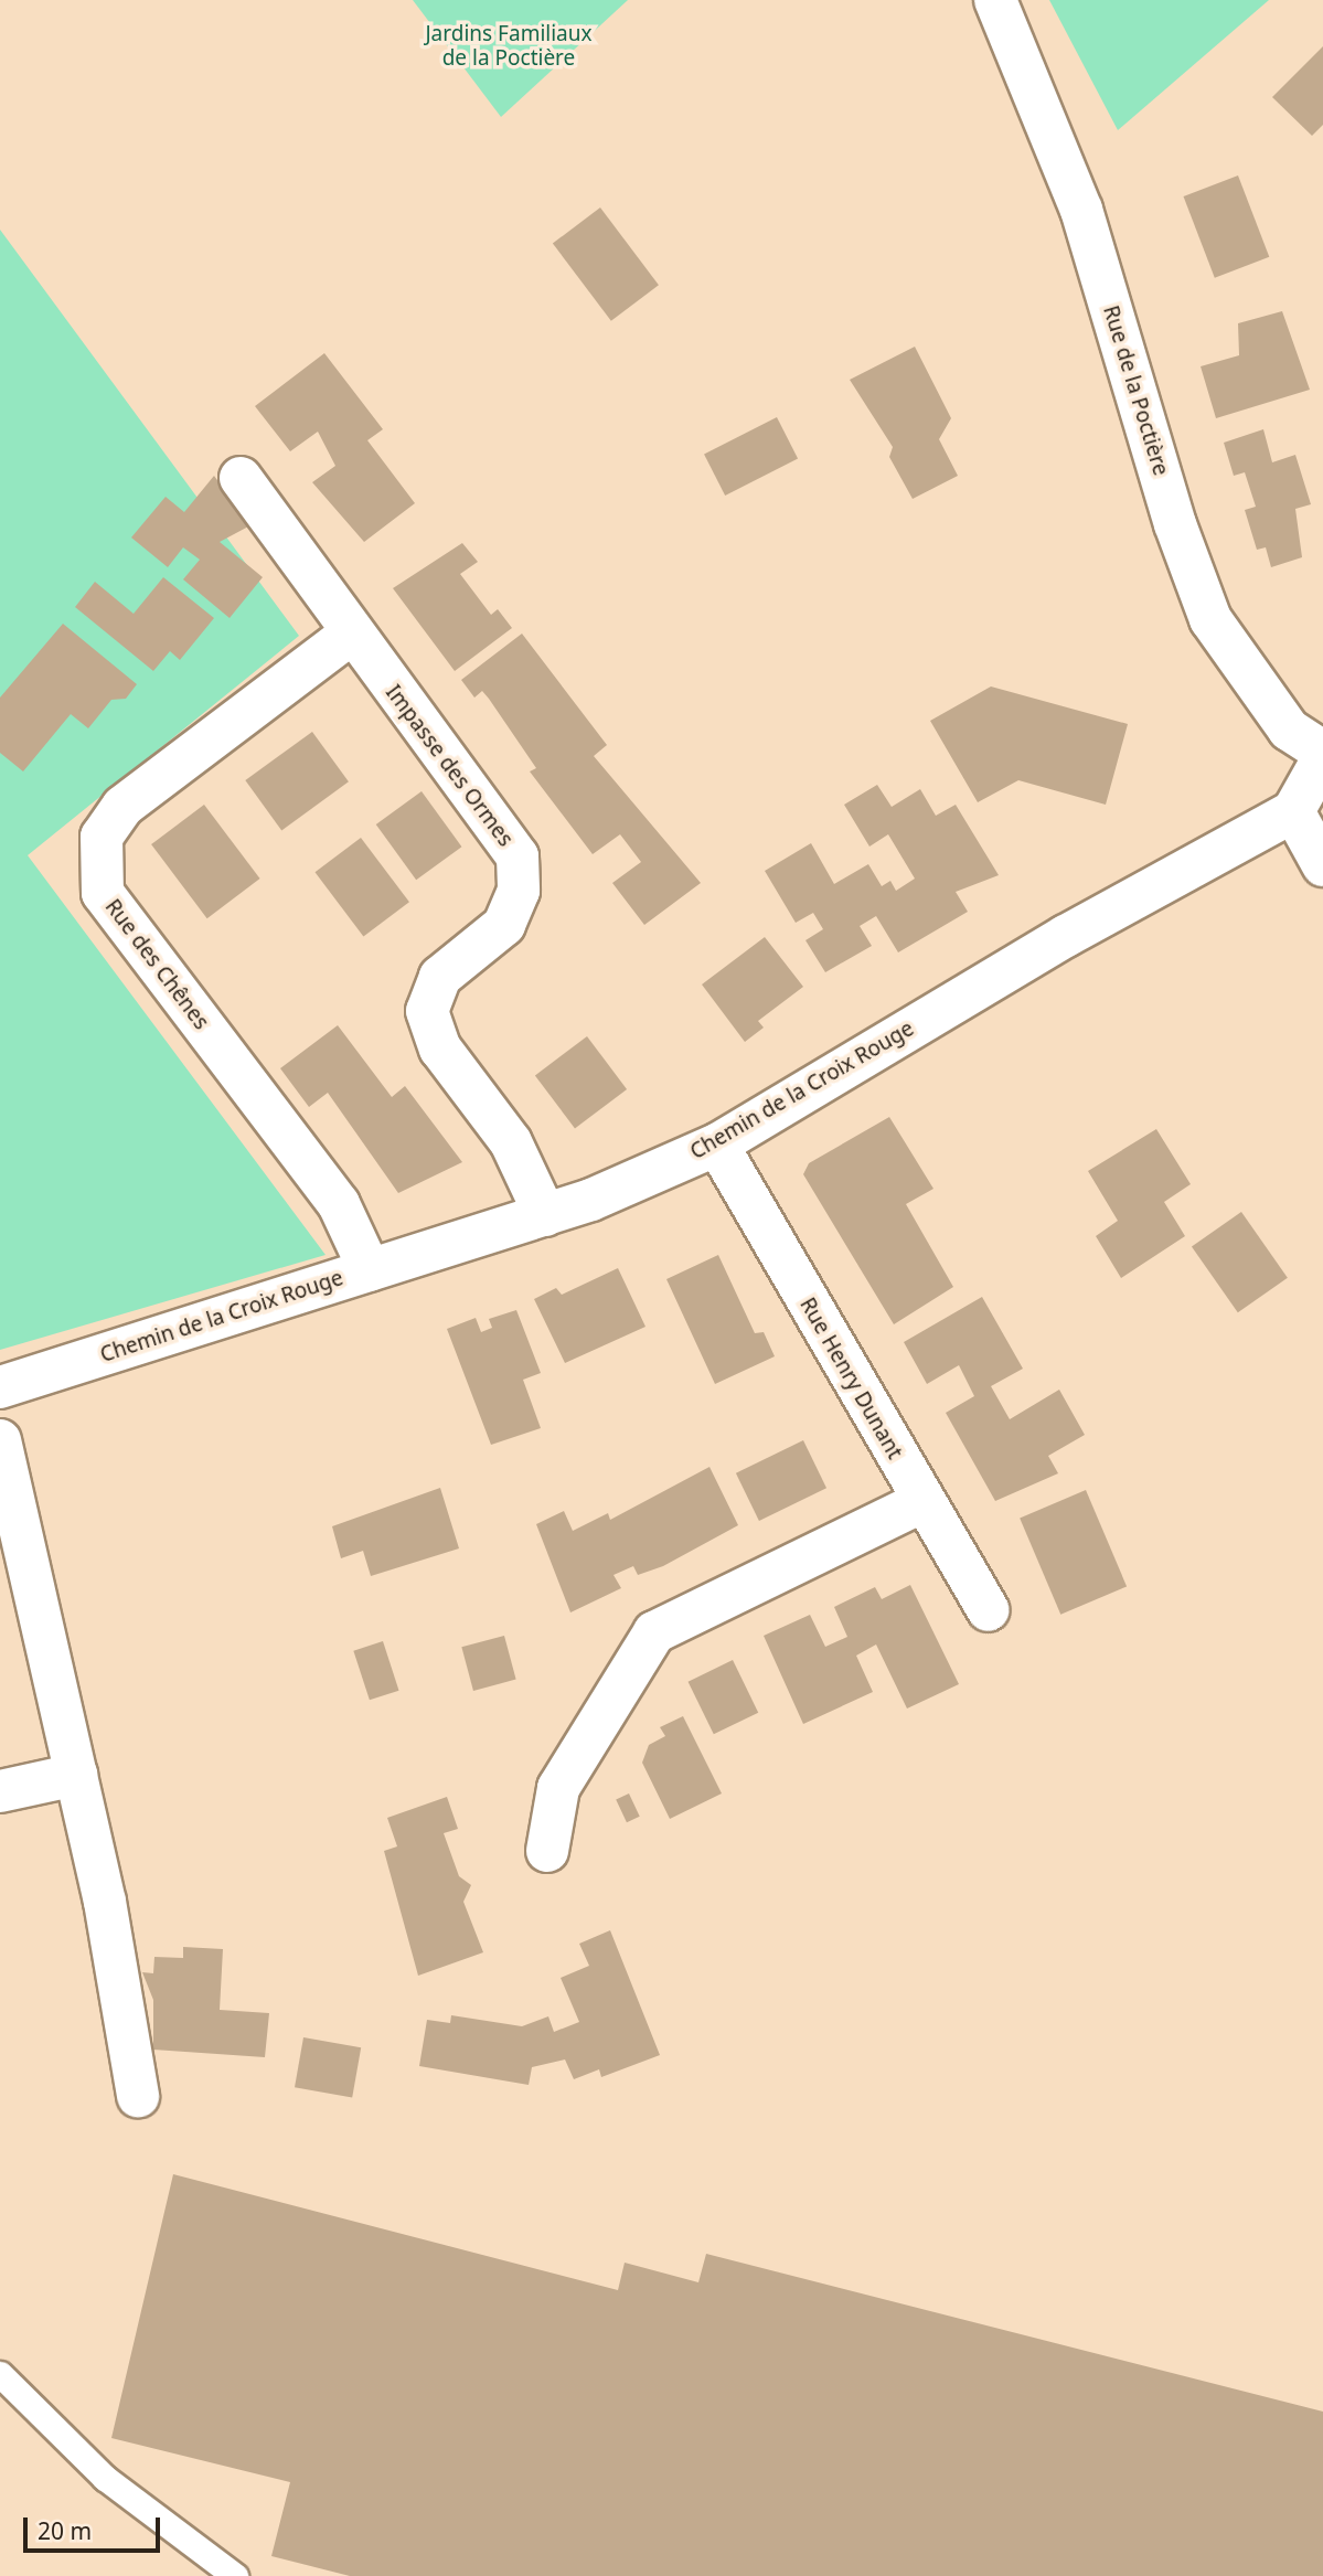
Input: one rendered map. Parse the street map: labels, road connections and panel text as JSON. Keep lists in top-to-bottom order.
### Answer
{
  "streets": {
    "street": [
      "Rue de la Poctière",
      "Impasse des Ormes",
      "Rue des Chênes",
      "Chemin de la Croix Rouge",
      "Rue Henry Dunant"
    ]
  },
  "crossings": [
    ["Impasse des Ormes", "Rue des Chênes"],
    ["Impasse des Ormes", "Chemin de la Croix Rouge"],
    ["Rue des Chênes", "Chemin de la Croix Rouge"],
    ["Chemin de la Croix Rouge", "Rue Henry Dunant"]
  ],
  "parks": ["Jardins Familiaux de la Poctière"],
  "scale_bar": "20 m"
}
